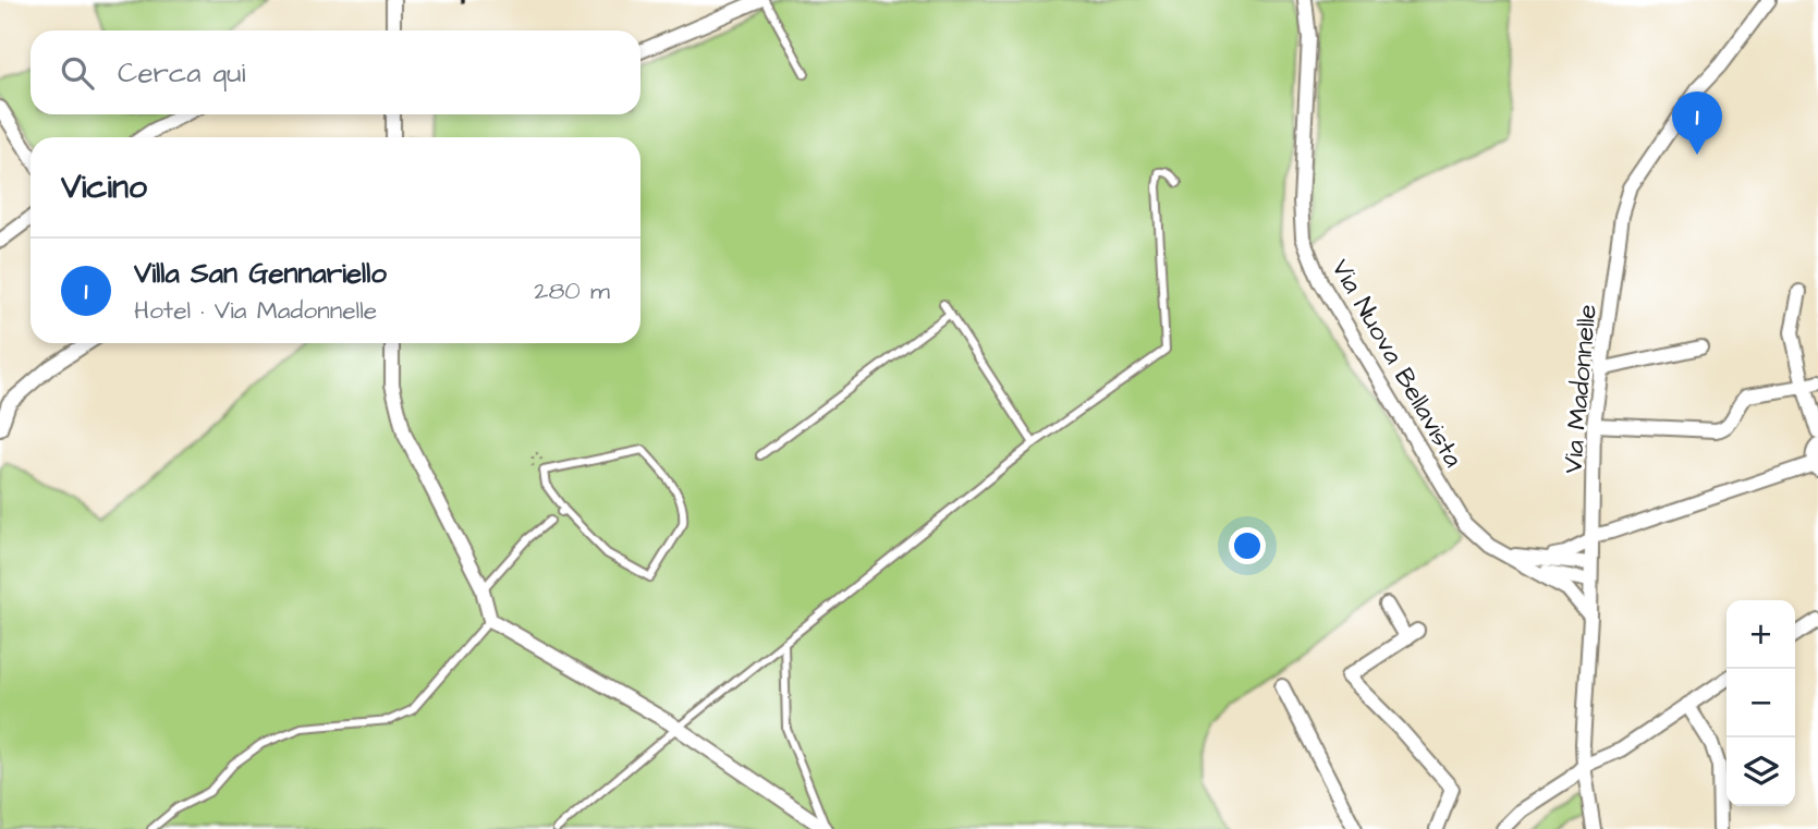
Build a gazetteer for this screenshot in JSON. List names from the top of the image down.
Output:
{
  "streets": {
    "street": ["Via Nuova Bellavista", "Via Madonnelle"]
  },
  "page": {
    "search": "Cerca qui",
    "pins": "1",
    "heading": "Vicino",
    "list": [
      {
        "mark": "1",
        "name": "Villa San Gennariello",
        "note": "Hotel · Via Madonnelle",
        "value": "280 m"
      }
    ],
    "map_buttons": ["+", "−"]
  }
}
